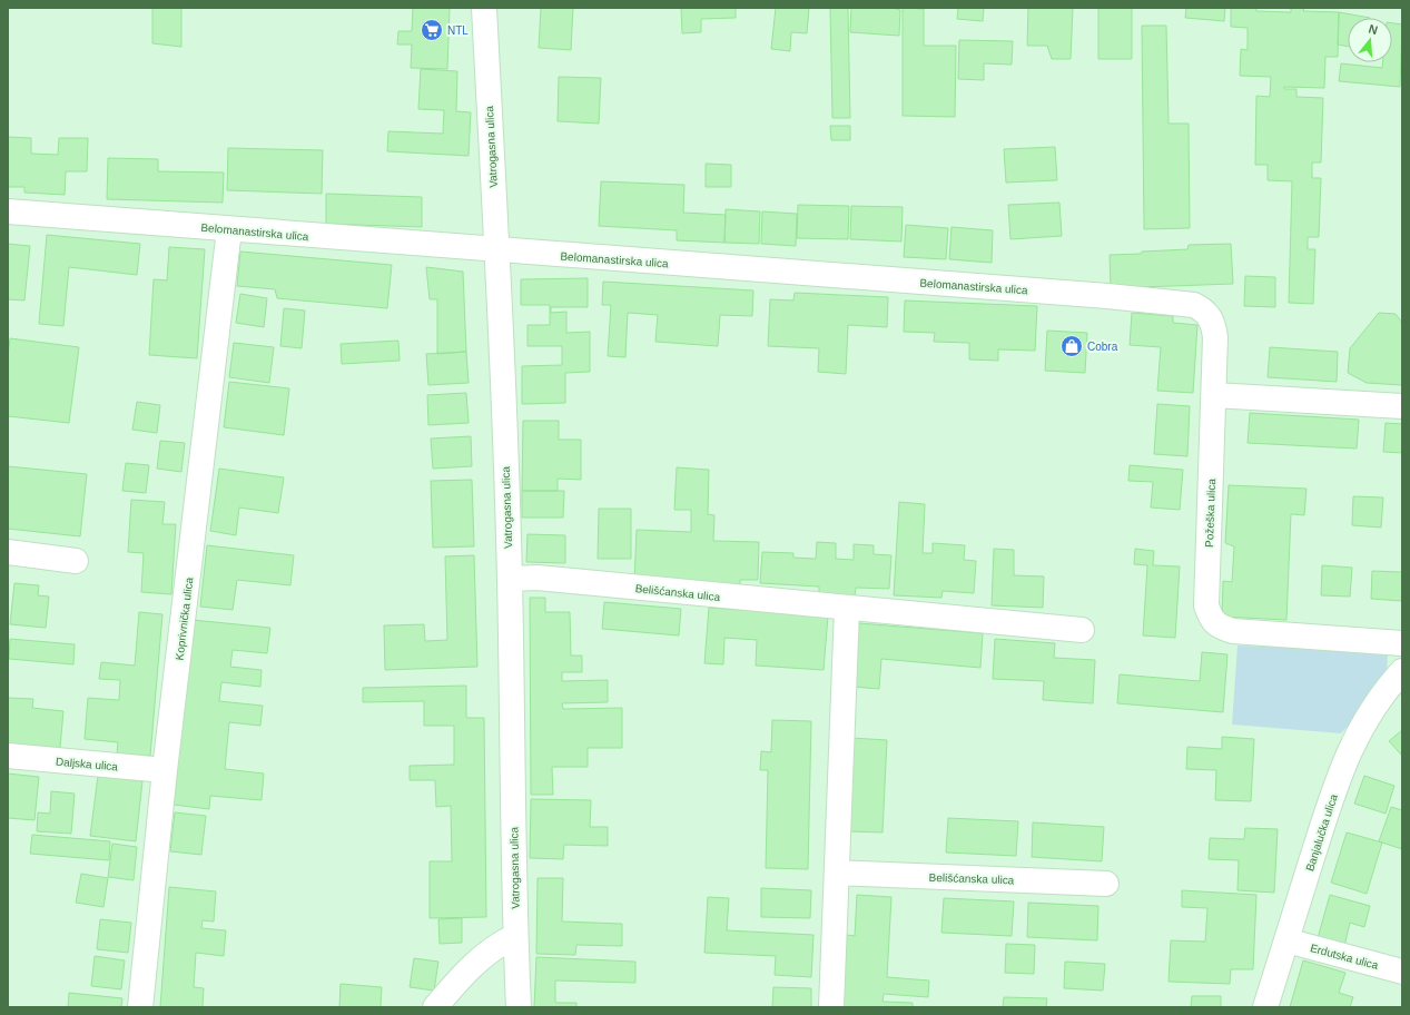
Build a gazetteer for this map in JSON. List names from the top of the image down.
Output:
{
  "streets": {
    "street": [
      "Vatrogasna ulica",
      "Belomanastirska ulica",
      "Požeška ulica",
      "Belišćanska ulica",
      "Koprivnička ulica",
      "Daljska ulica",
      "Banjalučka ulica",
      "Erdutska ulica"
    ]
  },
  "crossings": [
    ["Vatrogasna ulica", "Belomanastirska ulica"],
    ["Vatrogasna ulica", "Belišćanska ulica"],
    ["Belomanastirska ulica", "Požeška ulica"],
    ["Belomanastirska ulica", "Koprivnička ulica"],
    ["Koprivnička ulica", "Daljska ulica"],
    ["Banjalučka ulica", "Erdutska ulica"]
  ],
  "places": {
    "supermarket": ["NTL"],
    "shop": ["Cobra"]
  },
  "north": "top"
}
